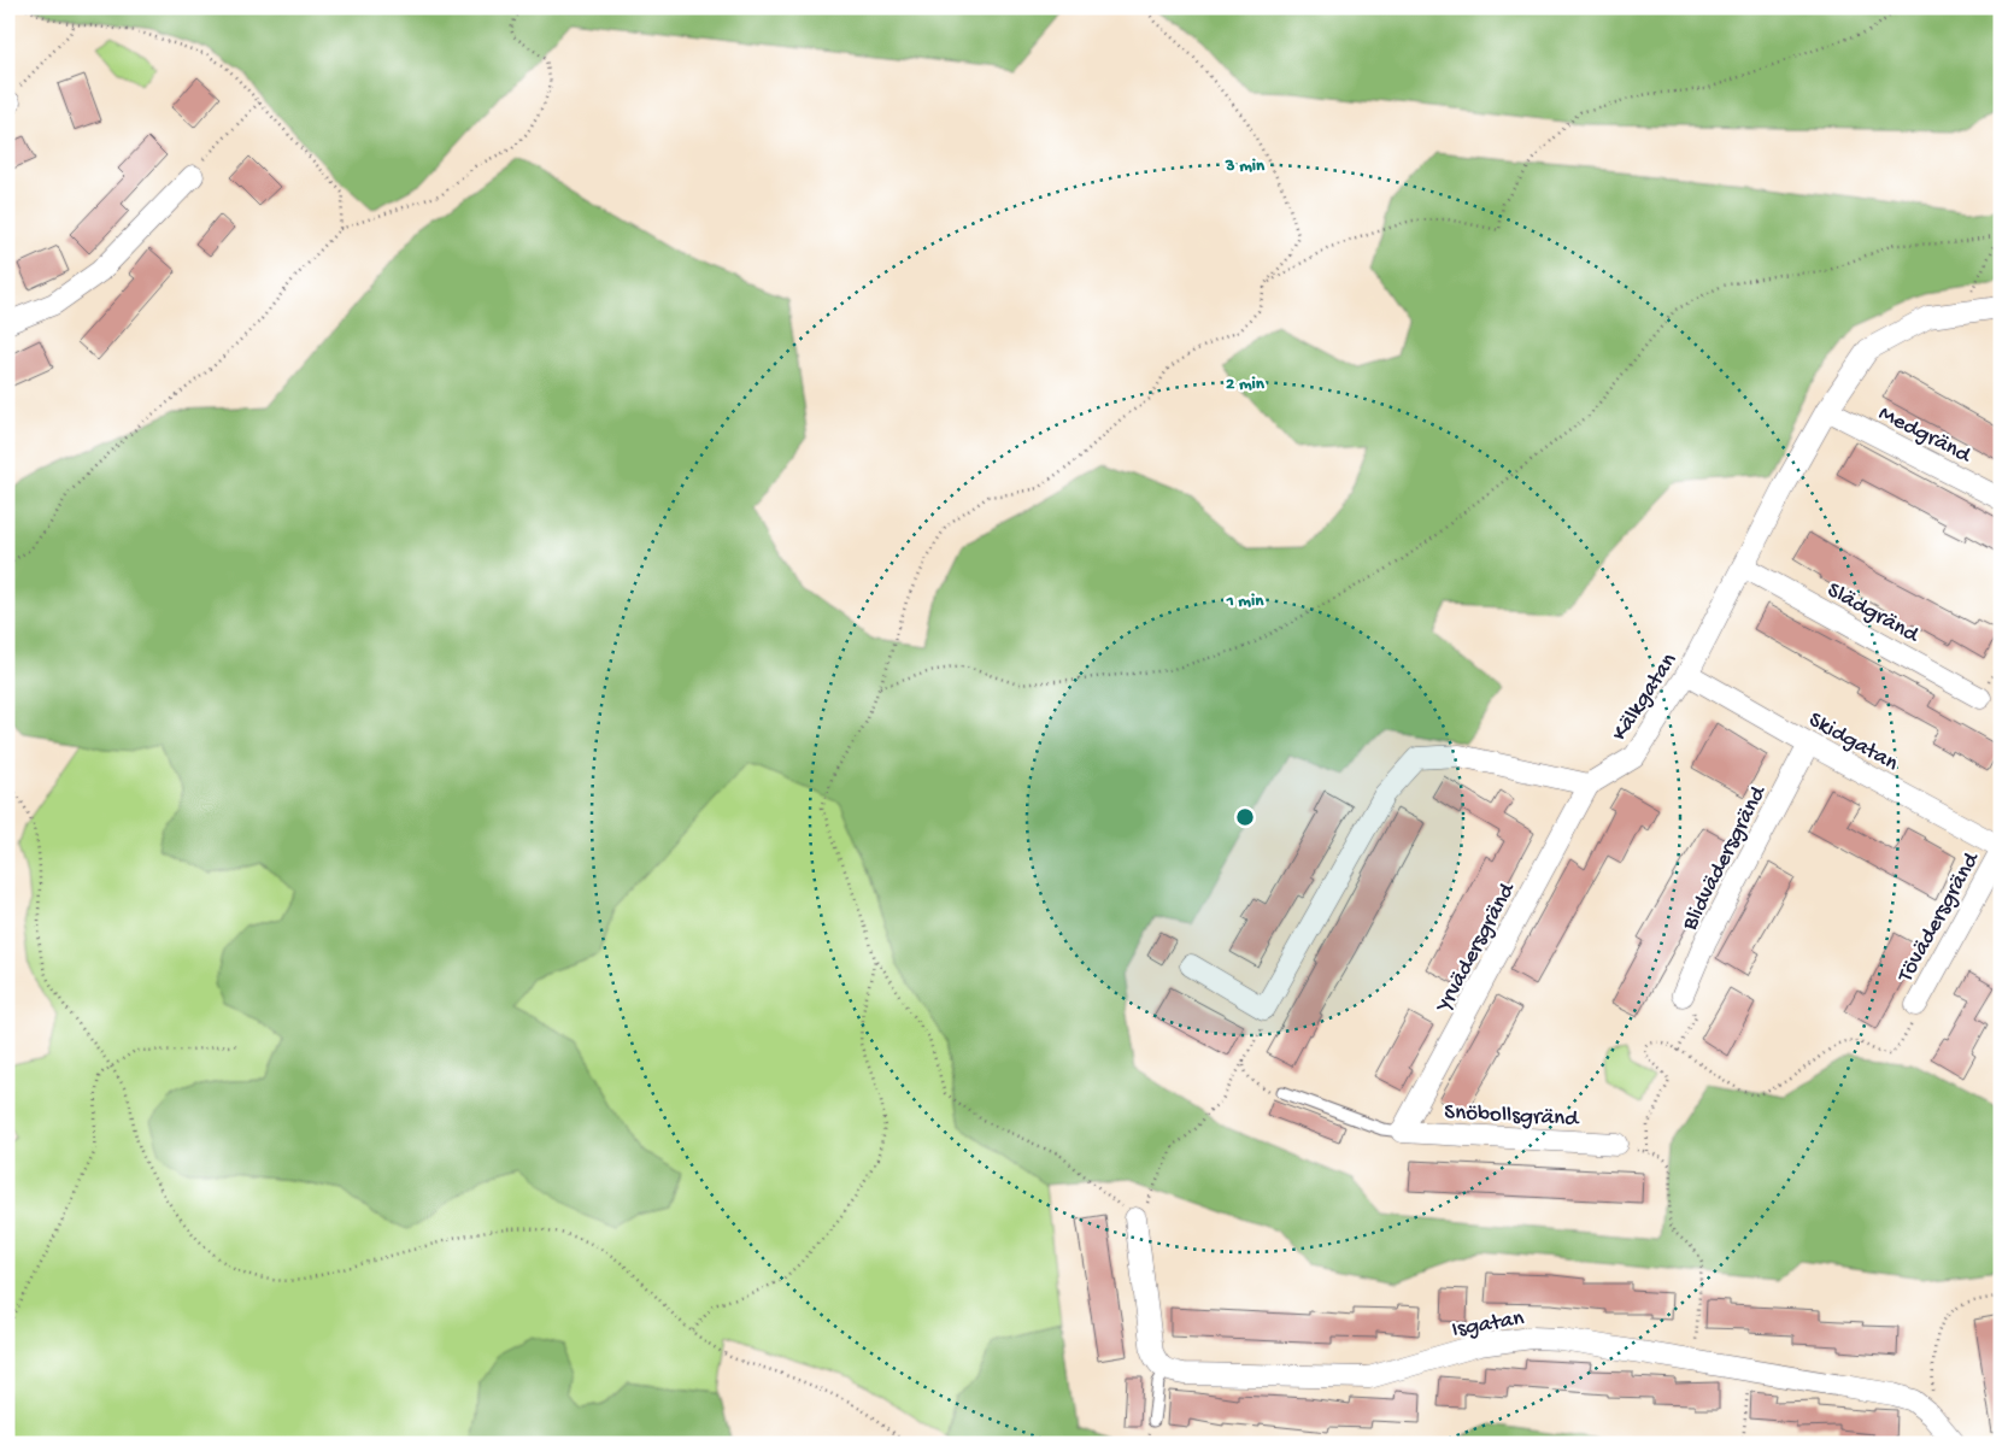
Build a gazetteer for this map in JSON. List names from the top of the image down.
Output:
{
  "streets": {
    "street": [
      "Medgränd",
      "Slädgränd",
      "Kälkgatan",
      "Skidgatan",
      "Blidvädersgränd",
      "Tövädersgränd",
      "Yrvädersgränd",
      "Snöbollsgränd",
      "Isgatan"
    ]
  },
  "crossings": [
    ["Medgränd", "Kälkgatan"],
    ["Slädgränd", "Kälkgatan"],
    ["Kälkgatan", "Skidgatan"],
    ["Kälkgatan", "Yrvädersgränd"],
    ["Skidgatan", "Blidvädersgränd"],
    ["Skidgatan", "Tövädersgränd"],
    ["Yrvädersgränd", "Snöbollsgränd"]
  ],
  "rings": ["3 min", "2 min", "1 min"]
}
